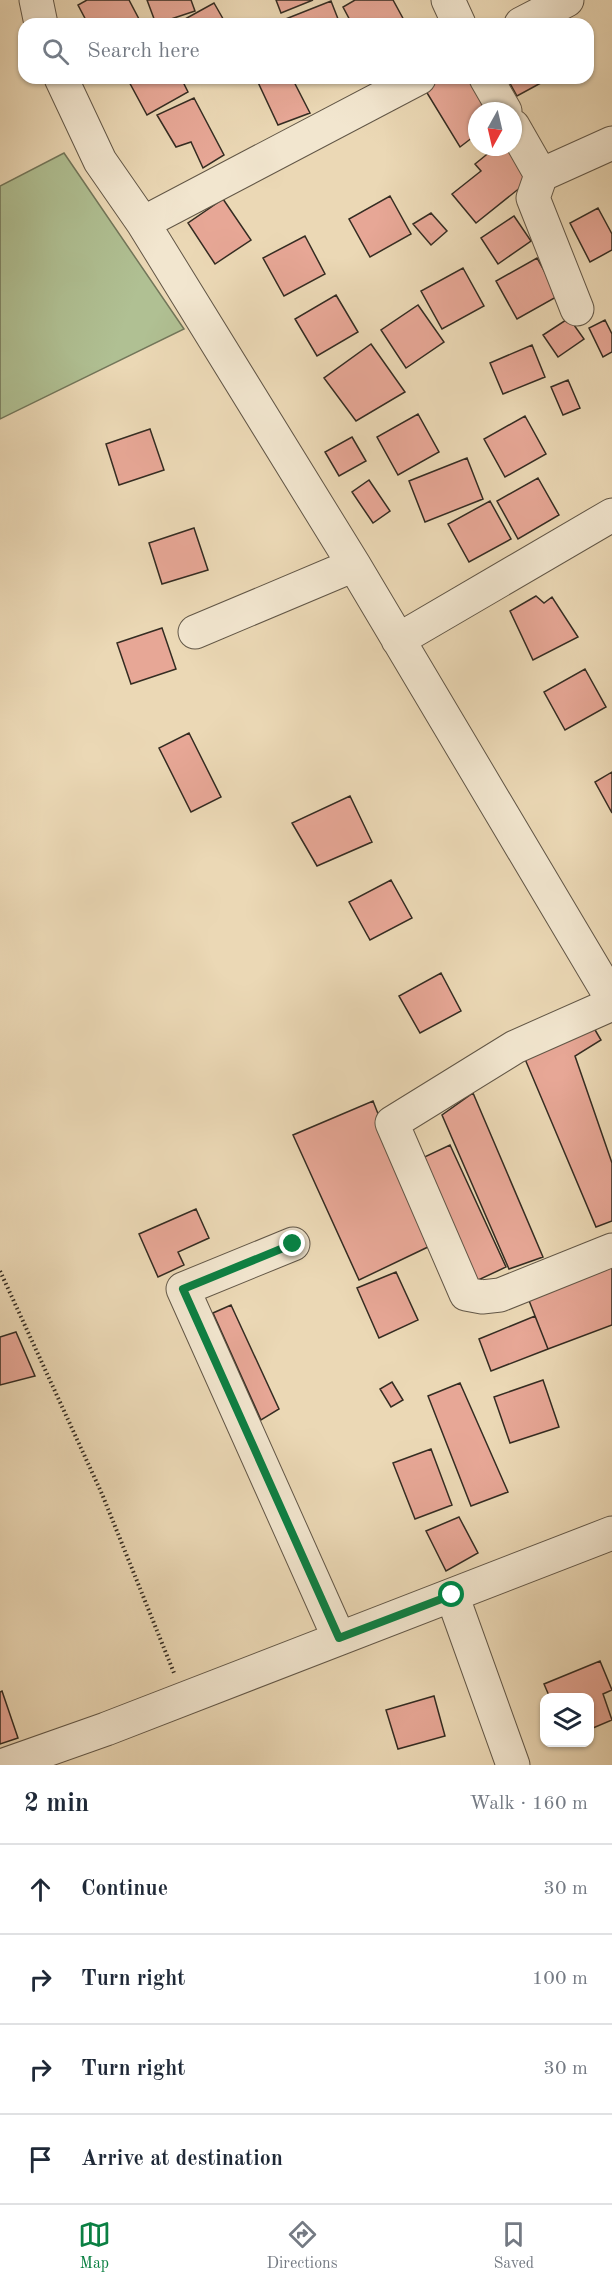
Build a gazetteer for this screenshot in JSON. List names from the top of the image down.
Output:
{
  "north": "bottom",
  "page": {
    "search": "Search here",
    "heading": ["2 min", "Walk · 160 m"],
    "list": [
      ["Continue", "30 m"],
      ["Turn right", "100 m"],
      ["Turn right", "30 m"],
      "Arrive at destination"
    ],
    "nav": ["Map", "Directions", "Saved"]
  }
}
